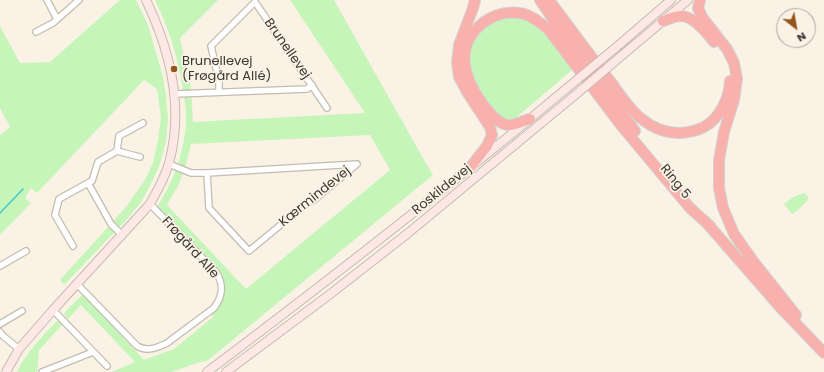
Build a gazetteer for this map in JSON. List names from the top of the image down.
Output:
{
  "streets": {
    "highway": ["Ring 5"],
    "main road": ["Roskildevej"],
    "street": ["Brunellevej", "Kærmindevej", "Frøgård Alle"]
  },
  "places": ["Brunellevej (Frøgård Allé)"],
  "north": "bottom right"
}
